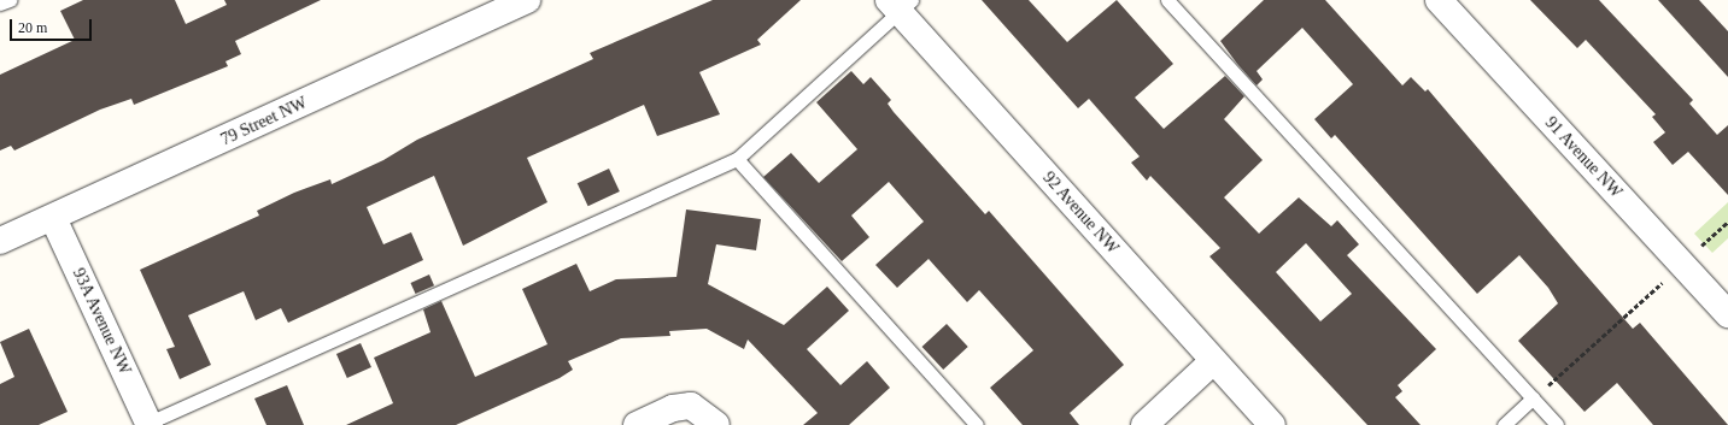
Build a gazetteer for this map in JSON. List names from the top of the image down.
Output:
{
  "streets": {
    "street": [
      "79 Street NW",
      "91 Avenue NW",
      "92 Avenue NW",
      "93A Avenue NW"
    ]
  },
  "crossings": [
    ["79 Street NW", "93A Avenue NW"]
  ],
  "scale_bar": "20 m"
}
